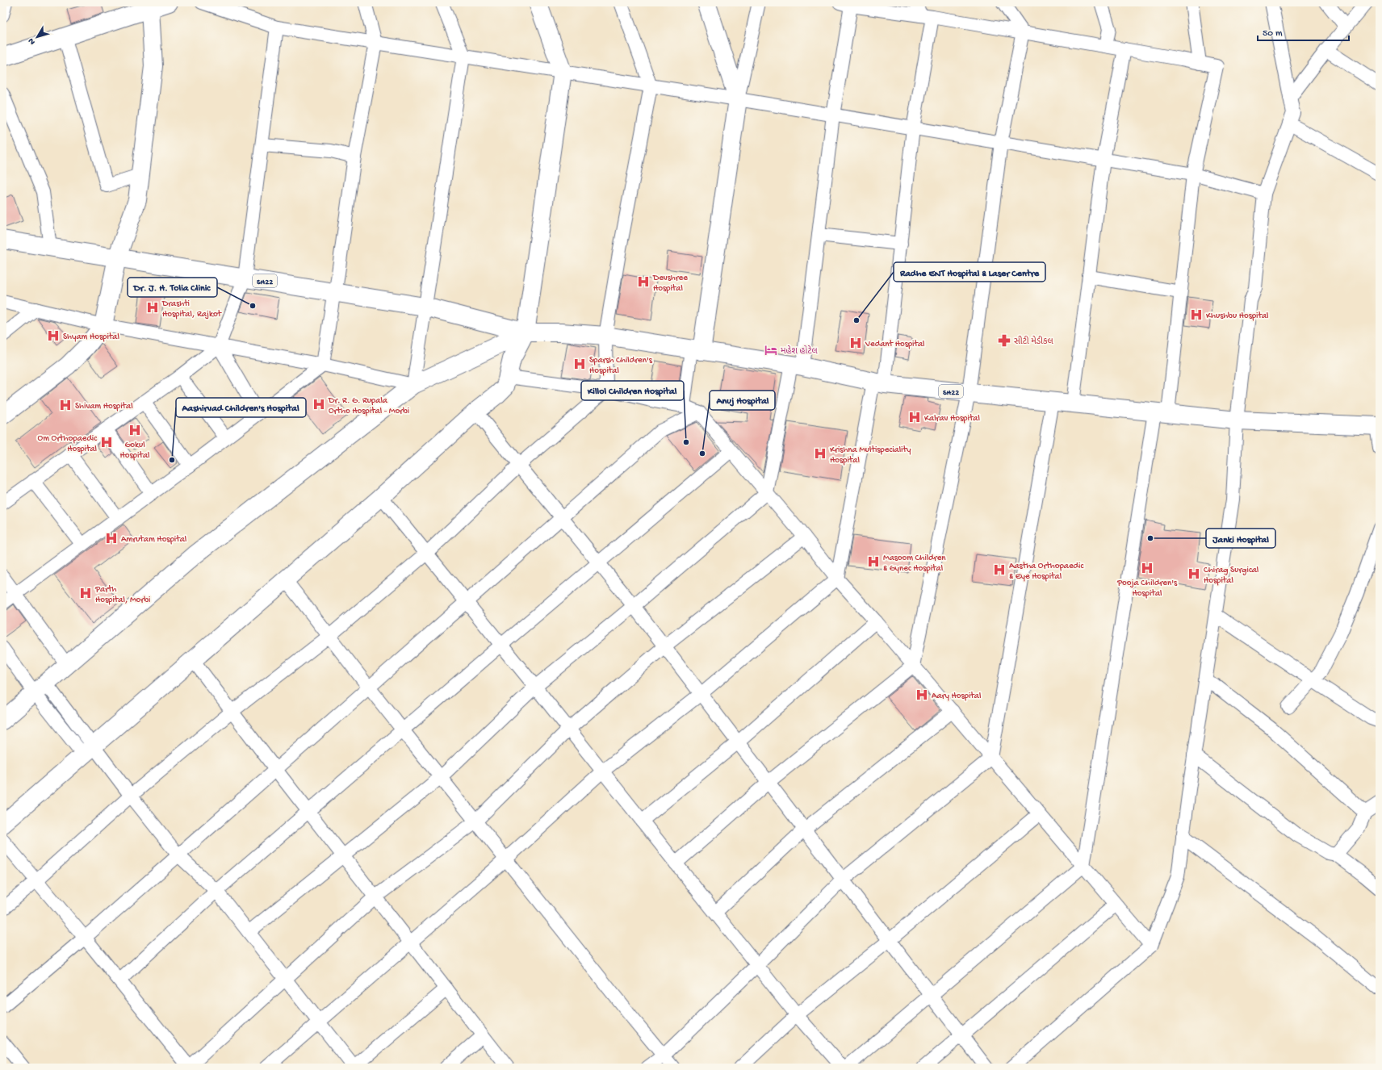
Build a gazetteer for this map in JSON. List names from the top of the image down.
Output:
{
  "streets": {
    "main road": ["SH22"]
  },
  "places": {
    "hospital": [
      "Devshree Hospital",
      "Drashti Hospital, Rajkot",
      "Khushbu Hospital",
      "Shyam Hospital",
      "Vedant Hospital",
      "Sparsh Children's Hospital",
      "Dr. R. G. Rupala Ortho Hospital - Morbi",
      "Shivam Hospital",
      "Kalrav Hospital",
      "Gokul Hospital",
      "Om Orthopaedic Hospital",
      "Krishna Multispeciality Hospital",
      "Amrutam Hospital",
      "Masoom Children & Gynec Hospital",
      "Pooja Children's Hospital",
      "Aastha Orthopaedic & Eye Hospital",
      "Chirag Surgical Hospital",
      "Parth Hospital, Morbi",
      "Aary Hospital"
    ],
    "other": [
      "Dr. J. H. Tolia Clinic",
      "Radhe ENT Hospital & Laser Centre",
      "Killol Children Hospital",
      "Anuj Hospital",
      "Aashirvad Children's Hospital",
      "Janki Hospital"
    ],
    "pharmacy": ["સીટી મેડીકલ"],
    "hotel": ["મહેશ હોટેલ"]
  },
  "scale_bar": "50 m",
  "north": "bottom left"
}
